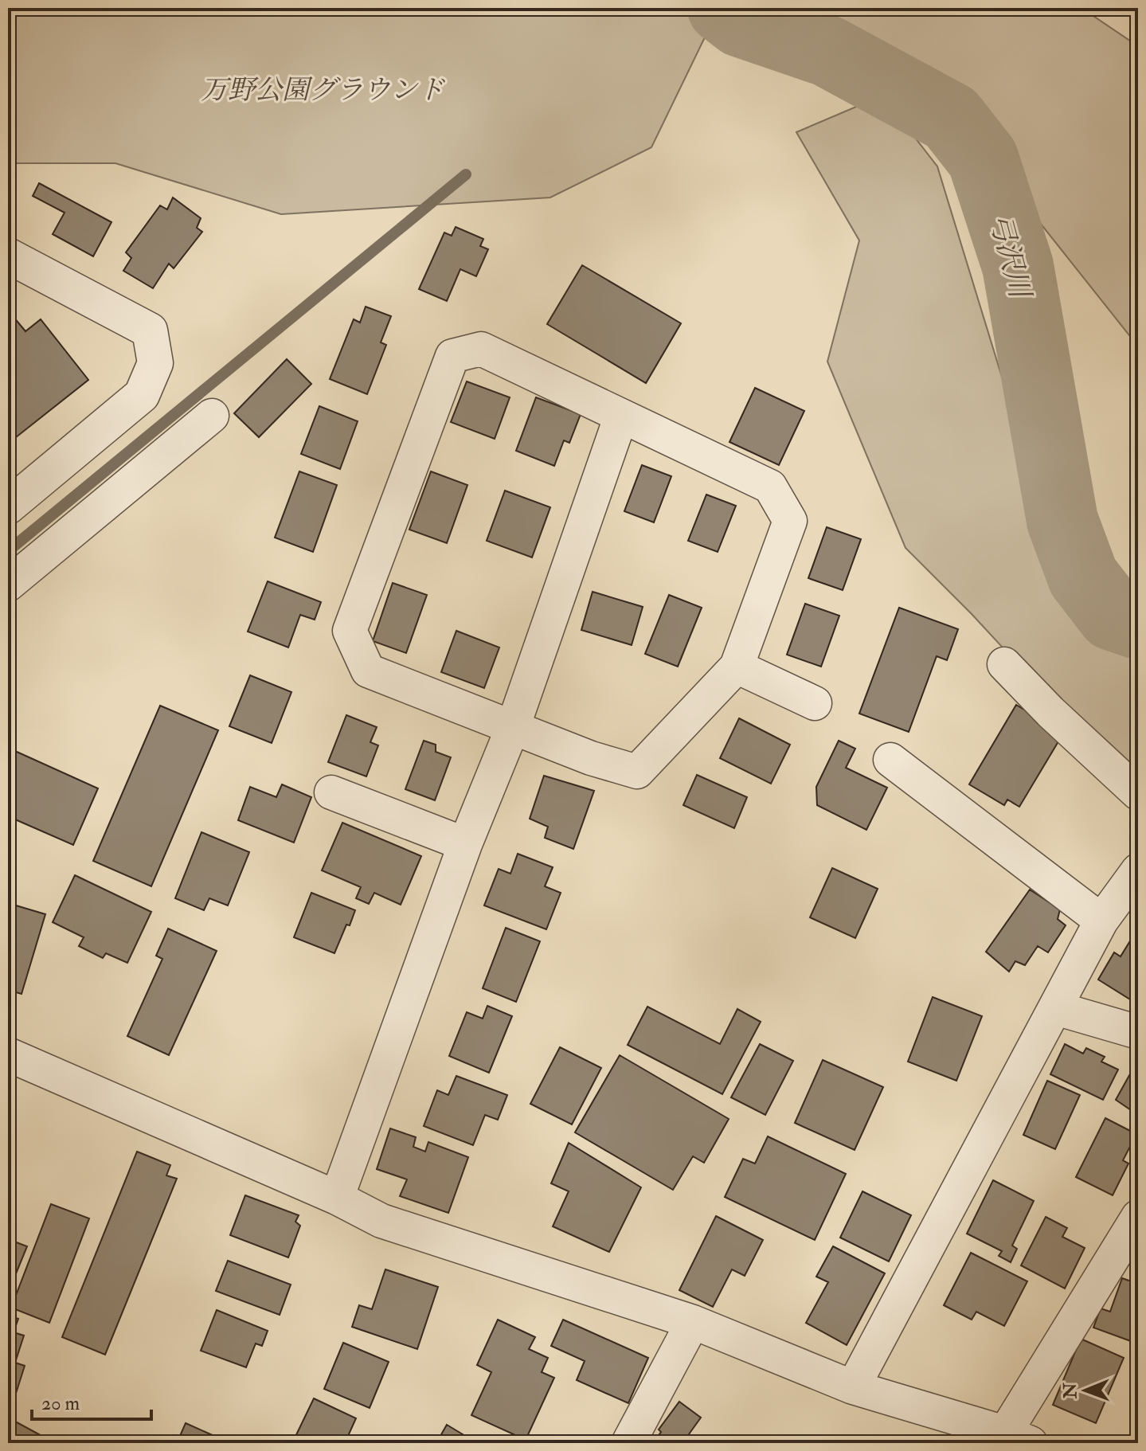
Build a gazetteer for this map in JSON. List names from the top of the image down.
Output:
{
  "water": ["弓沢川"],
  "parks": ["万野公園グラウンド"],
  "scale_bar": "20 m",
  "north": "left"
}
